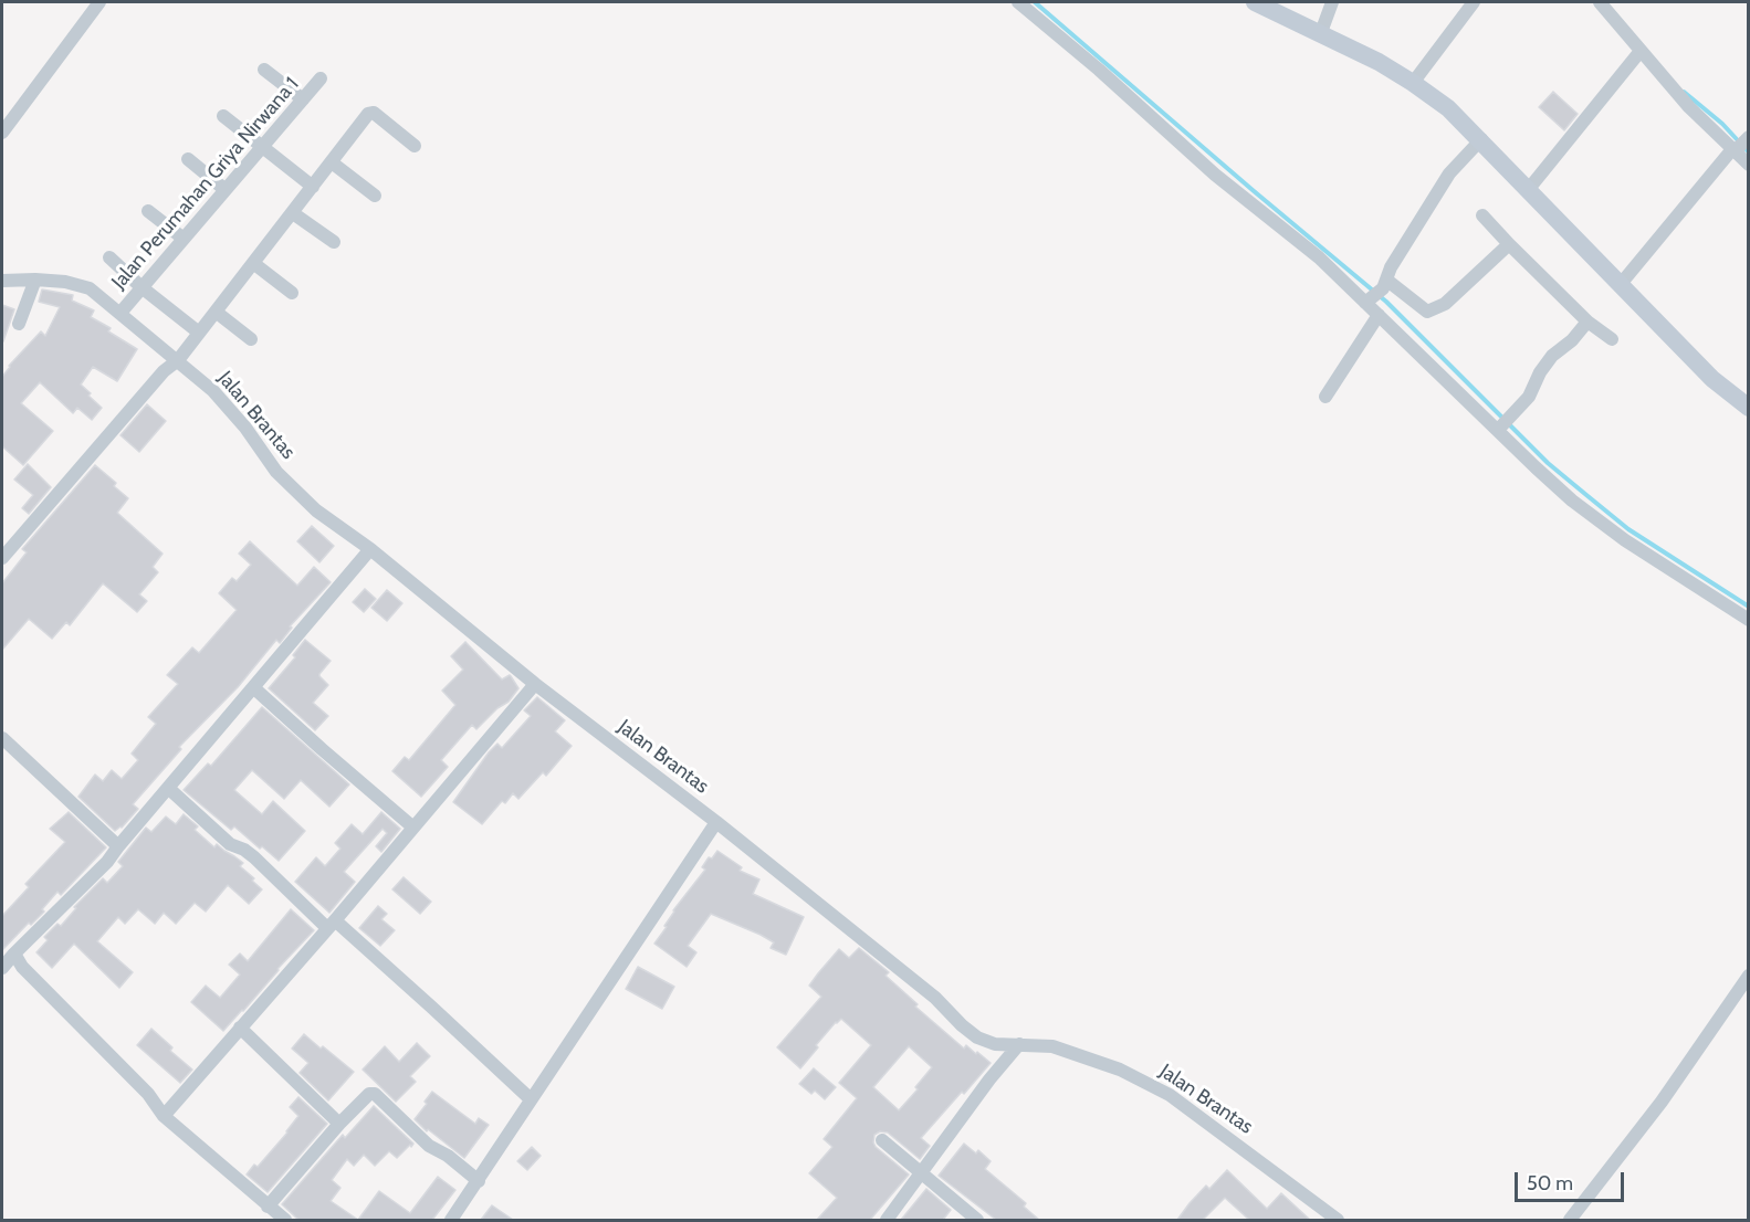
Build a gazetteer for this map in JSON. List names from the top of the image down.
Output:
{
  "streets": {
    "street": ["Jalan Perumahan Griya Nirwana 1", "Jalan Brantas"]
  },
  "crossings": [
    ["Jalan Perumahan Griya Nirwana 1", "Jalan Brantas"]
  ],
  "scale_bar": "50 m"
}
